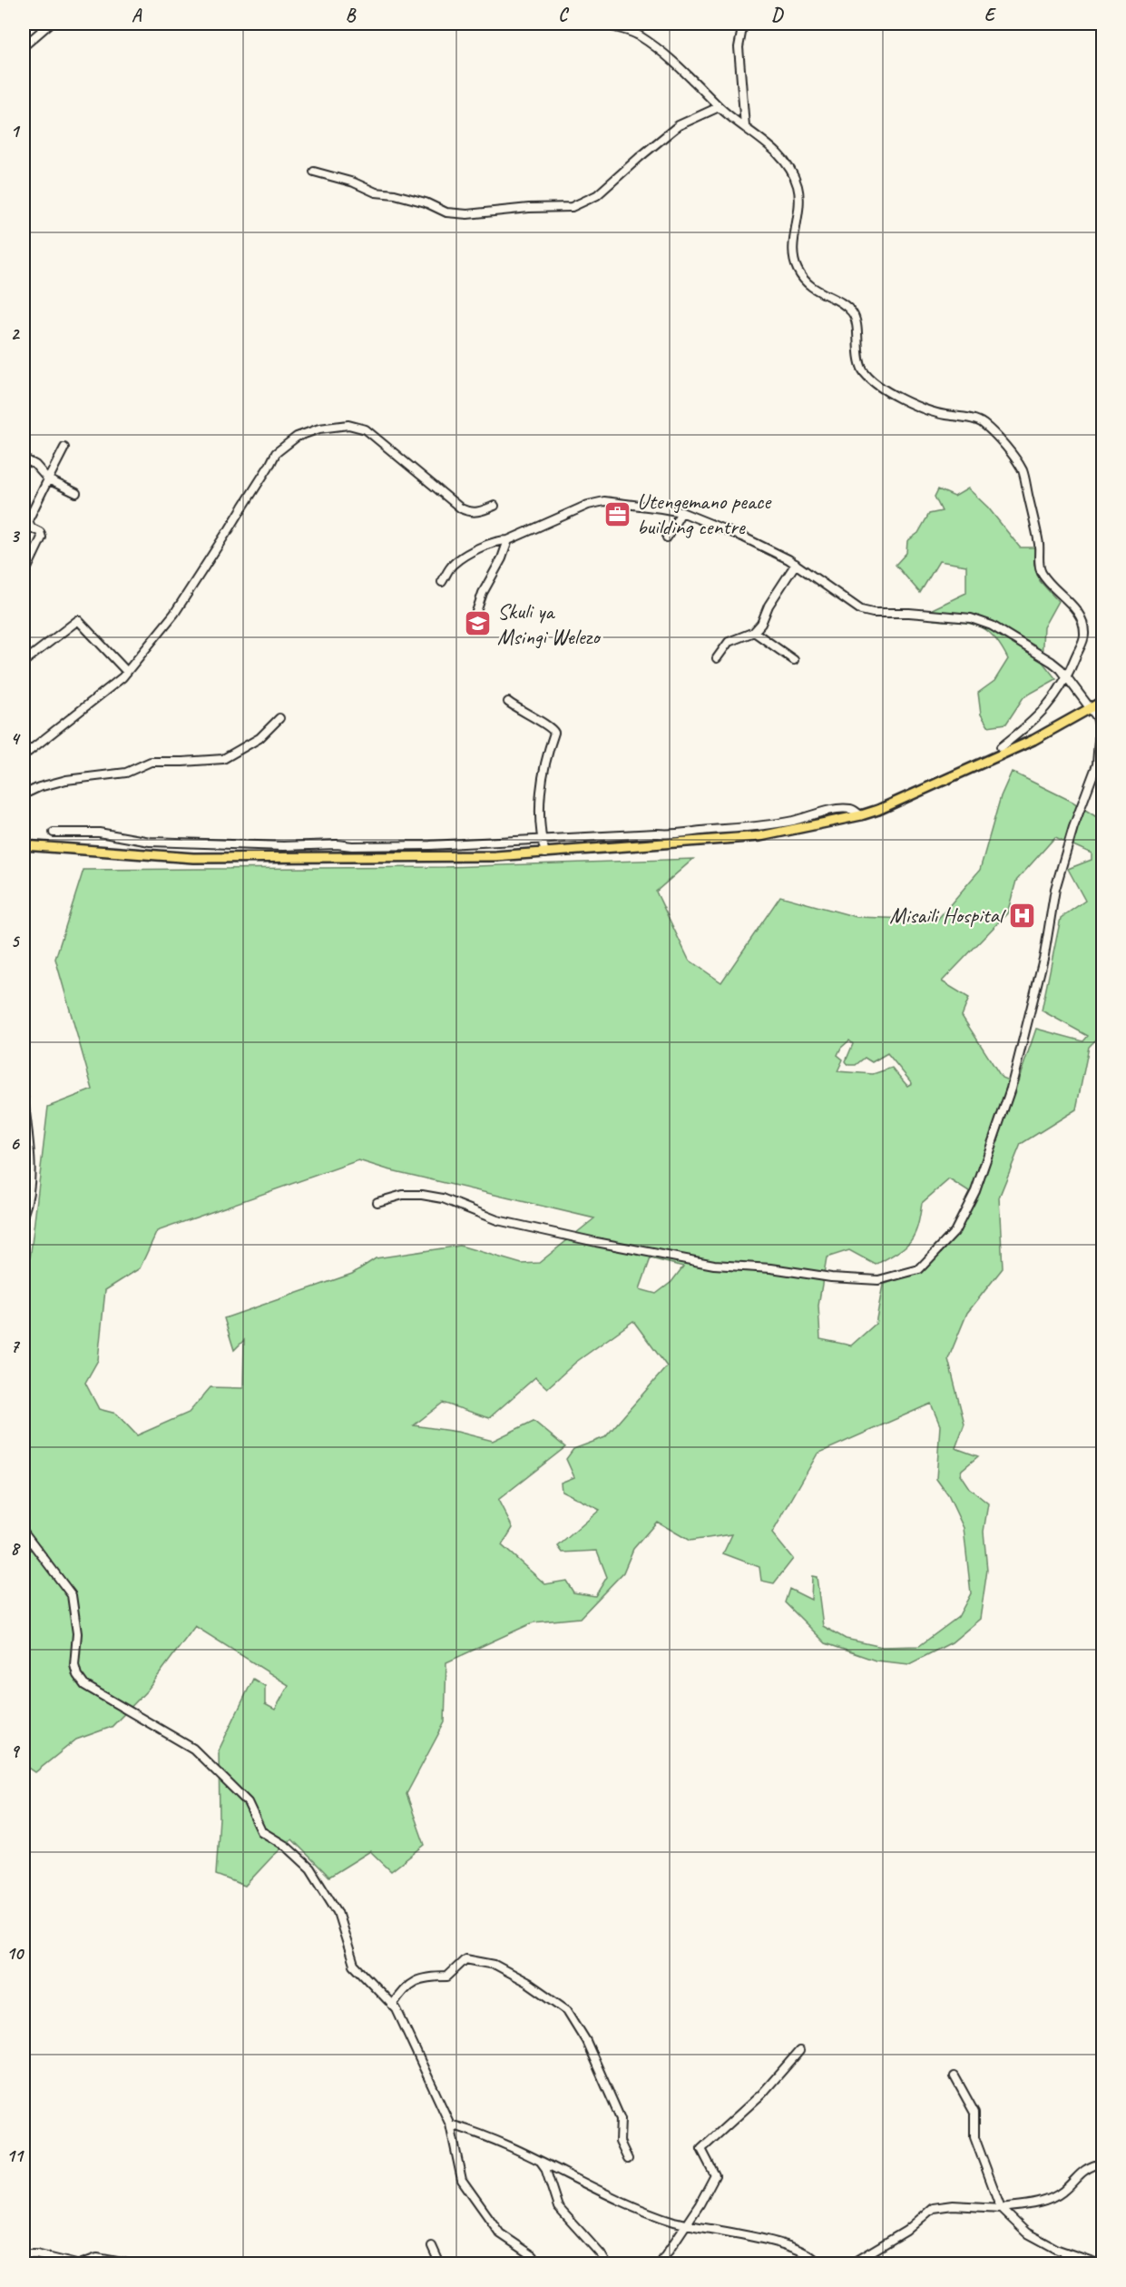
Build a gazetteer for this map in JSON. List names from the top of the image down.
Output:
{
  "places": {
    "office": ["Utengemano peace building centre"],
    "school or university": ["Skuli ya Msingi Welezo"],
    "hospital": ["Misaili Hospital"]
  },
  "grid": {
    "columns": [
      "A",
      "B",
      "C",
      "D",
      "E"
    ],
    "rows": [
      "1",
      "2",
      "3",
      "4",
      "5",
      "6",
      "7",
      "8",
      "9",
      "10",
      "11"
    ]
  }
}
